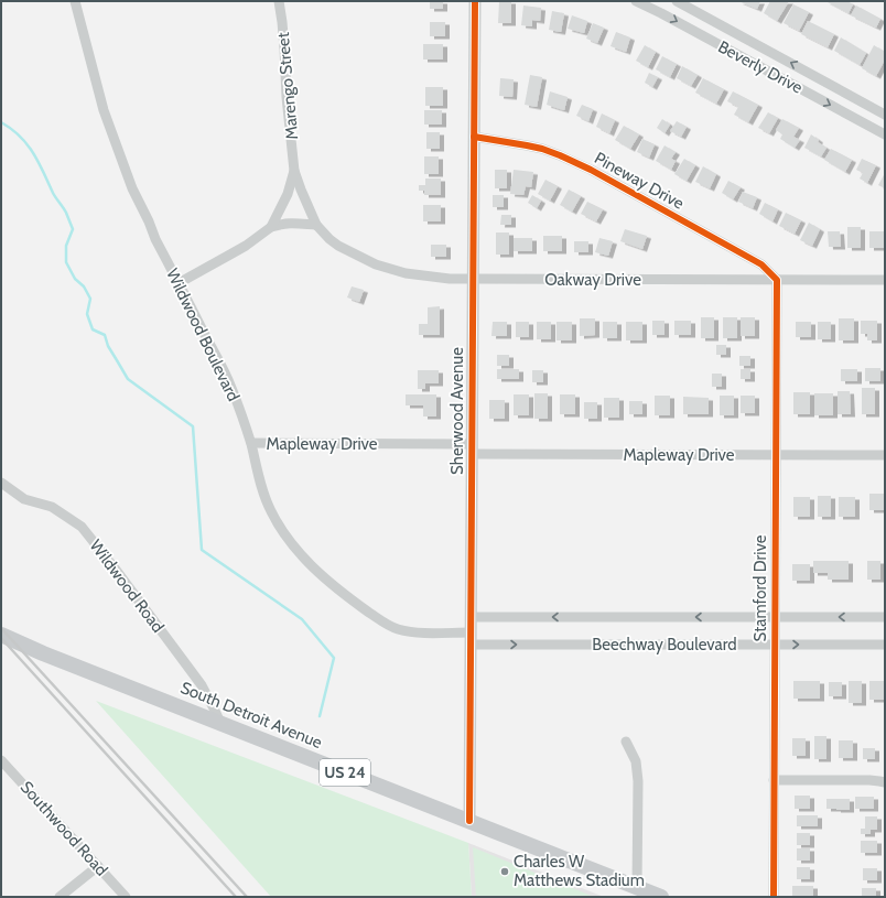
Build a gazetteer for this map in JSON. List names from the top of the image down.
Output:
{
  "streets": {
    "main road": ["South Detroit Avenue", "US 24"],
    "street": [
      "Beverly Drive",
      "Marengo Street",
      "Pineway Drive",
      "Oakway Drive",
      "Wildwood Boulevard",
      "Sherwood Avenue",
      "Mapleway Drive",
      "Wildwood Road",
      "Stamford Drive",
      "Beechway Boulevard",
      "Southwood Road"
    ]
  },
  "crossings": [
    ["Marengo Street", "Oakway Drive"],
    ["Marengo Street", "Wildwood Boulevard"],
    ["Pineway Drive", "Oakway Drive"],
    ["Pineway Drive", "Sherwood Avenue"],
    ["Pineway Drive", "Stamford Drive"],
    ["Oakway Drive", "Sherwood Avenue"],
    ["Oakway Drive", "Stamford Drive"],
    ["Wildwood Boulevard", "Sherwood Avenue"],
    ["Wildwood Boulevard", "Mapleway Drive"],
    ["Sherwood Avenue", "Mapleway Drive"],
    ["Sherwood Avenue", "Beechway Boulevard"],
    ["Sherwood Avenue", "South Detroit Avenue"],
    ["Mapleway Drive", "Stamford Drive"],
    ["Wildwood Road", "South Detroit Avenue"],
    ["Stamford Drive", "Beechway Boulevard"]
  ],
  "places": ["Charles W Matthews Stadium"]
}
